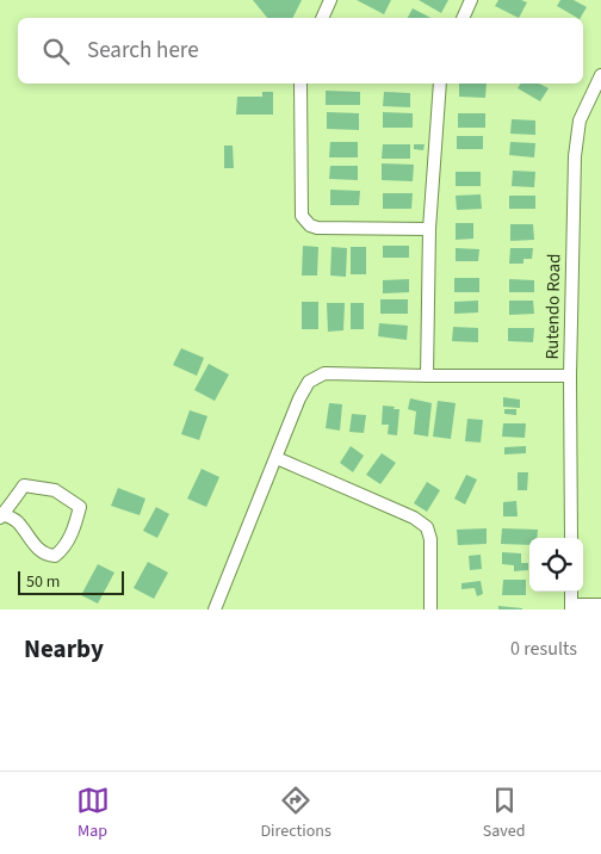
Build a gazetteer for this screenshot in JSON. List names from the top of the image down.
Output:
{
  "streets": {
    "street": ["Rutendo Road"]
  },
  "scale_bar": "50 m",
  "page": {
    "search": "Search here",
    "scale": "50 m",
    "heading": ["Nearby", "0 results"],
    "nav": ["Map", "Directions", "Saved"]
  }
}
